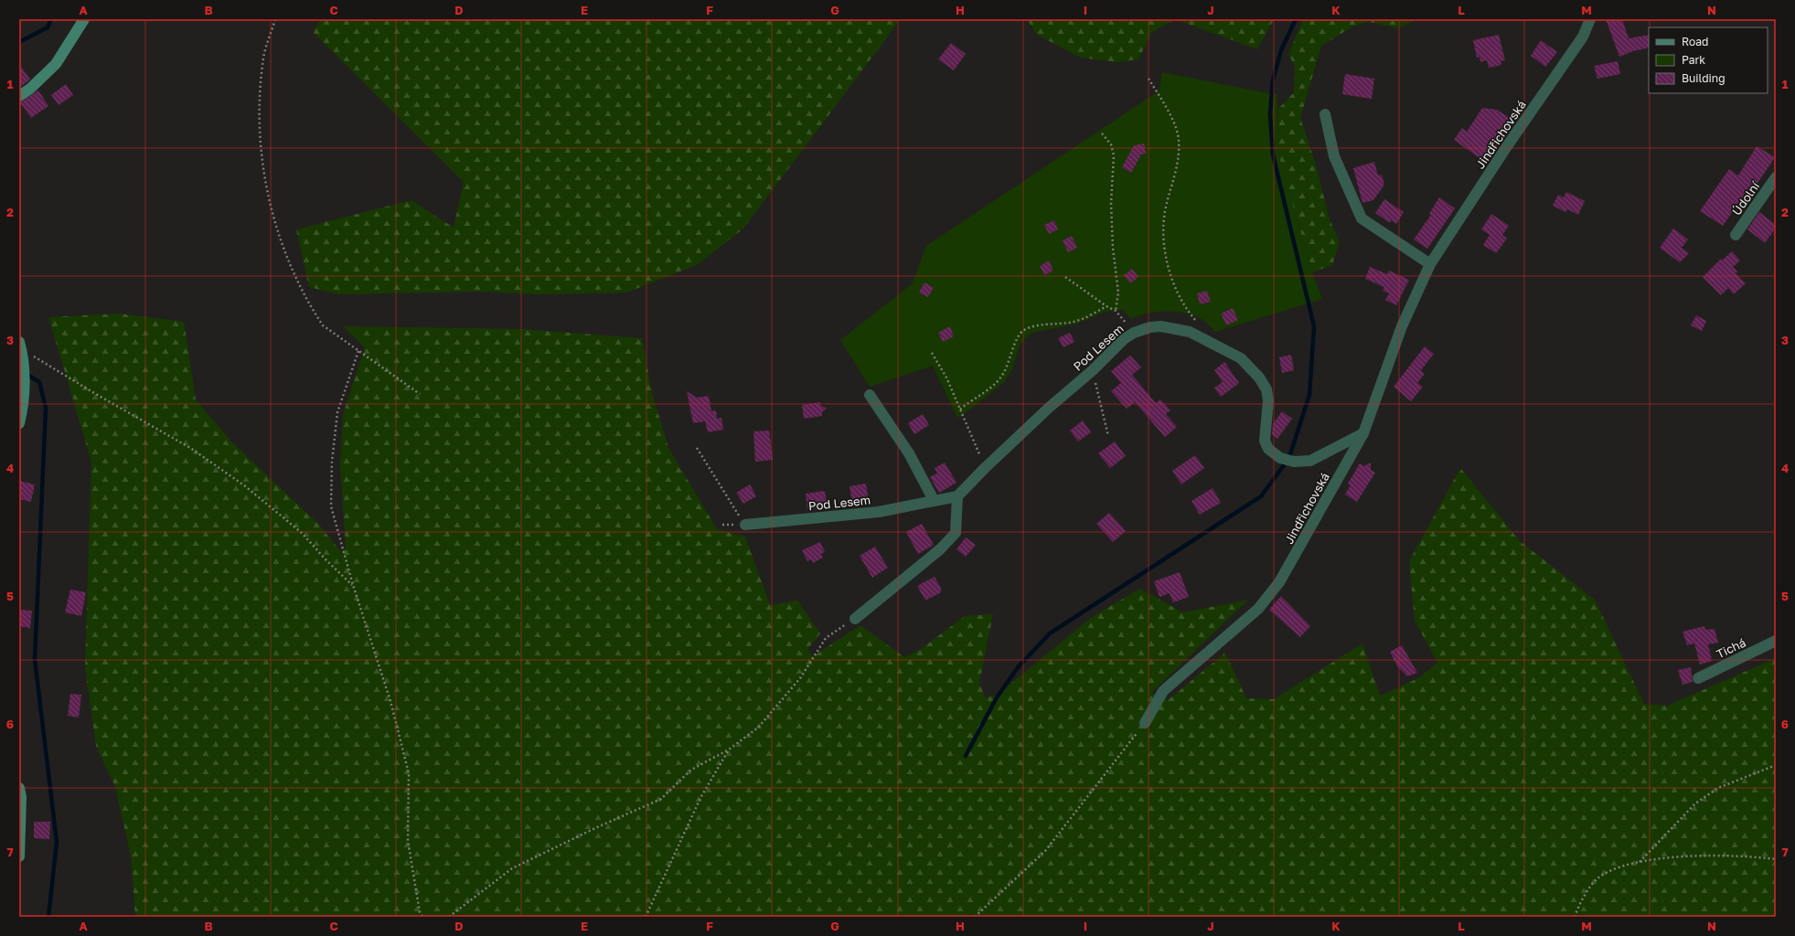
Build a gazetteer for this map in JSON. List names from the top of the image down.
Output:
{
  "streets": {
    "street": [
      "Jindřichovská",
      "Údolní",
      "Pod Lesem",
      "Tichá"
    ]
  },
  "crossings": [
    ["Jindřichovská", "Pod Lesem"]
  ],
  "legend": ["Road", "Park", "Building"],
  "grid": {
    "columns": [
      "A",
      "B",
      "C",
      "D",
      "E",
      "F",
      "G",
      "H",
      "I",
      "J",
      "K",
      "L",
      "M",
      "N"
    ],
    "rows": [
      "1",
      "2",
      "3",
      "4",
      "5",
      "6",
      "7"
    ]
  }
}
